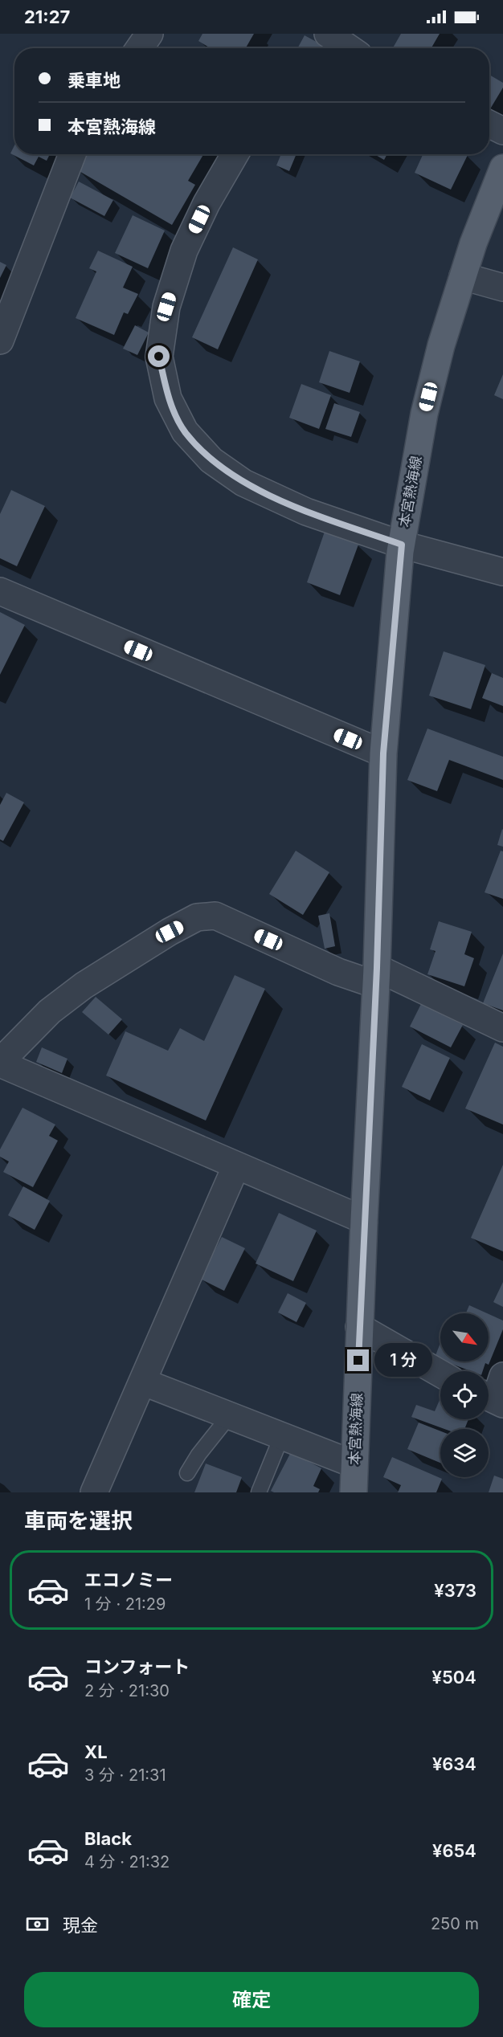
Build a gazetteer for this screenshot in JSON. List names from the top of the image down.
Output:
{
  "streets": {
    "main road": ["本宮熱海線"]
  },
  "north": "bottom right",
  "page": {
    "status": "21:27",
    "banner": ["乗車地", "本宮熱海線"],
    "bubble": "1 分",
    "heading": "車両を選択",
    "list": [
      {
        "name": "エコノミー",
        "note": "1 分 · 21:29",
        "value": "¥373"
      },
      {
        "name": "コンフォート",
        "note": "2 分 · 21:30",
        "value": "¥504"
      },
      {
        "name": "XL",
        "note": "3 分 · 21:31",
        "value": "¥634"
      },
      {
        "name": "Black",
        "note": "4 分 · 21:32",
        "value": "¥654"
      }
    ],
    "pay": ["現金", "250 m"],
    "buttons": "確定"
  }
}
